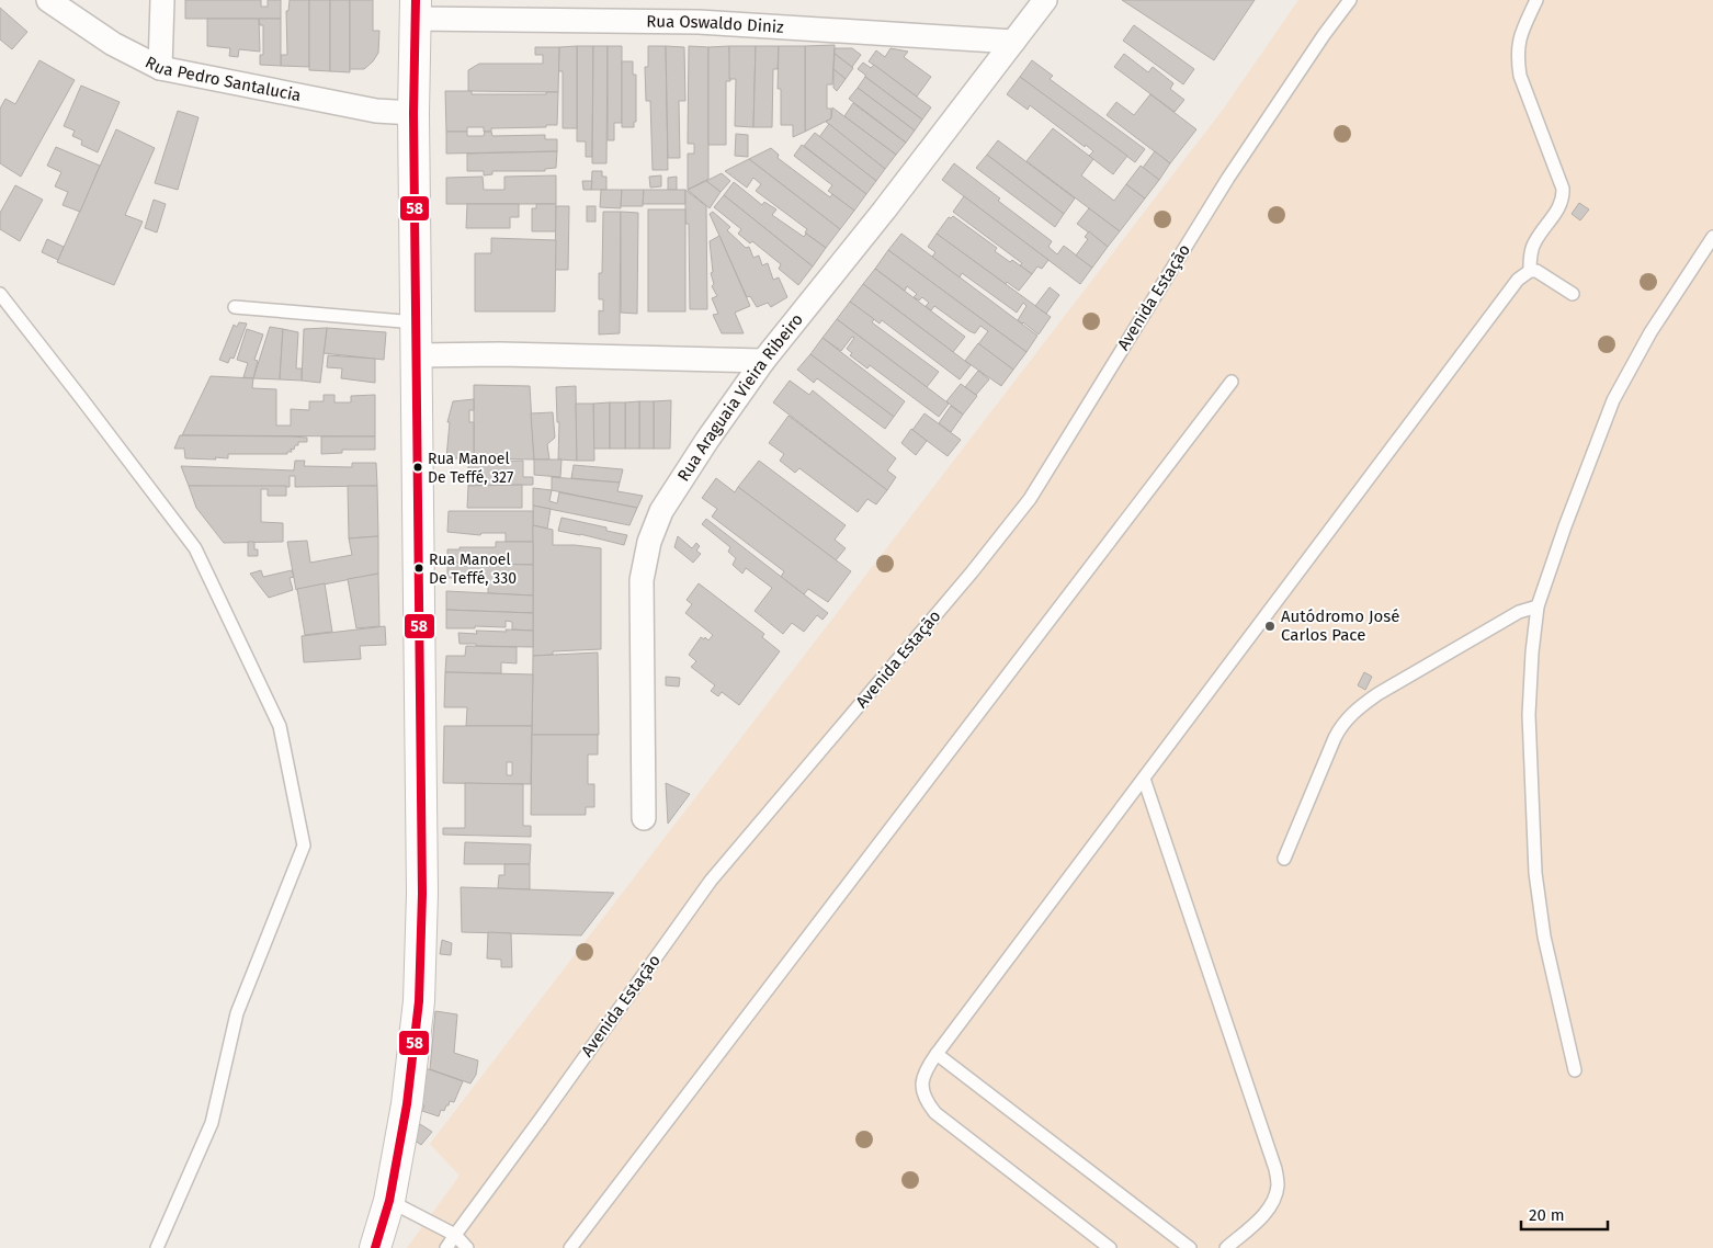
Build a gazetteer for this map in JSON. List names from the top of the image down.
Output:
{
  "streets": {
    "street": ["Rua Oswaldo Diniz", "Rua Pedro Santalucia", "Rua Araguaia Vieira Ribeiro"],
    "lane": ["Avenida Estação"]
  },
  "crossings": [
    ["Rua Oswaldo Diniz", "Rua Araguaia Vieira Ribeiro"]
  ],
  "places": ["Rua Manoel De Teffé, 327", "Rua Manoel De Teffé, 330", "Autódromo José Carlos Pace"],
  "lines": ["transit line 58"],
  "scale_bar": "20 m"
}
